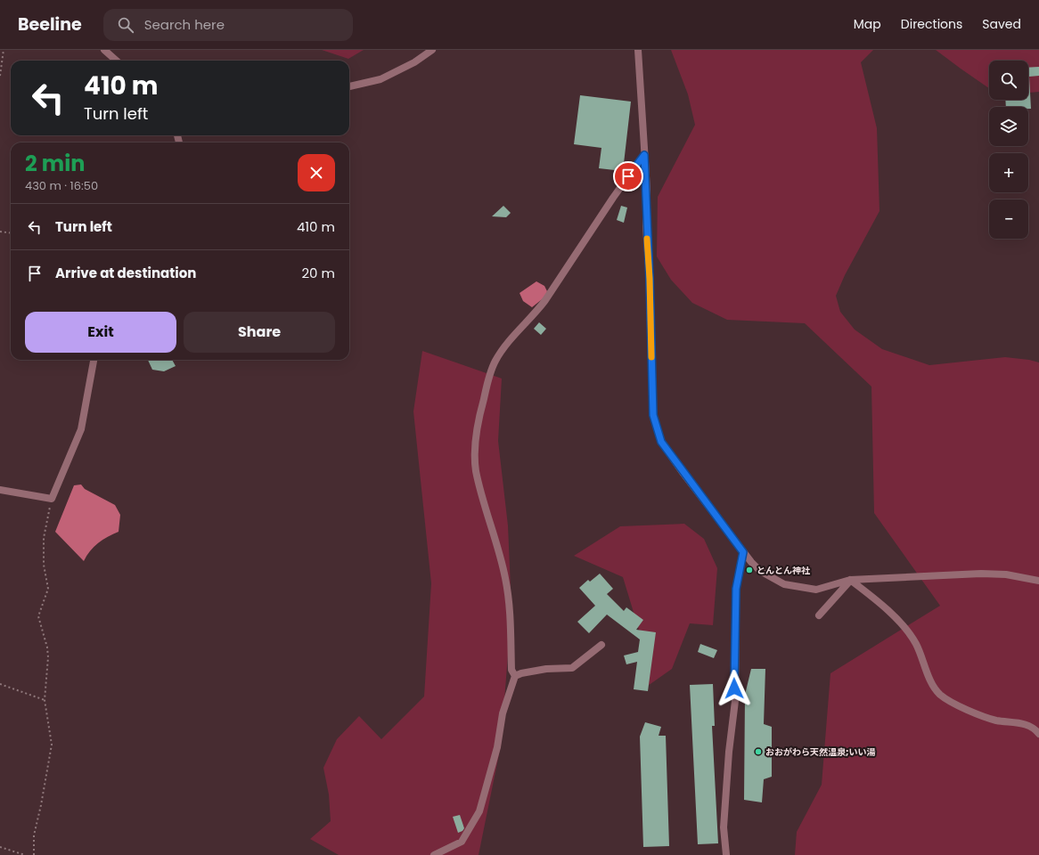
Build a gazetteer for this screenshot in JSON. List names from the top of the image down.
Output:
{
  "places": ["とんとん神社", "おおがわら天然温泉;いい湯"],
  "page": {
    "header": "Beeline",
    "search": "Search here",
    "nav": ["Map", "Directions", "Saved"],
    "map_buttons": ["+", "−"],
    "turn": ["410 m", "Turn left"],
    "heading": ["2 min", "430 m · 16:50"],
    "list": [
      {
        "name": "Turn left",
        "value": "410 m"
      },
      {
        "name": "Arrive at destination",
        "value": "20 m"
      }
    ],
    "buttons": ["Exit", "Share"]
  }
}
